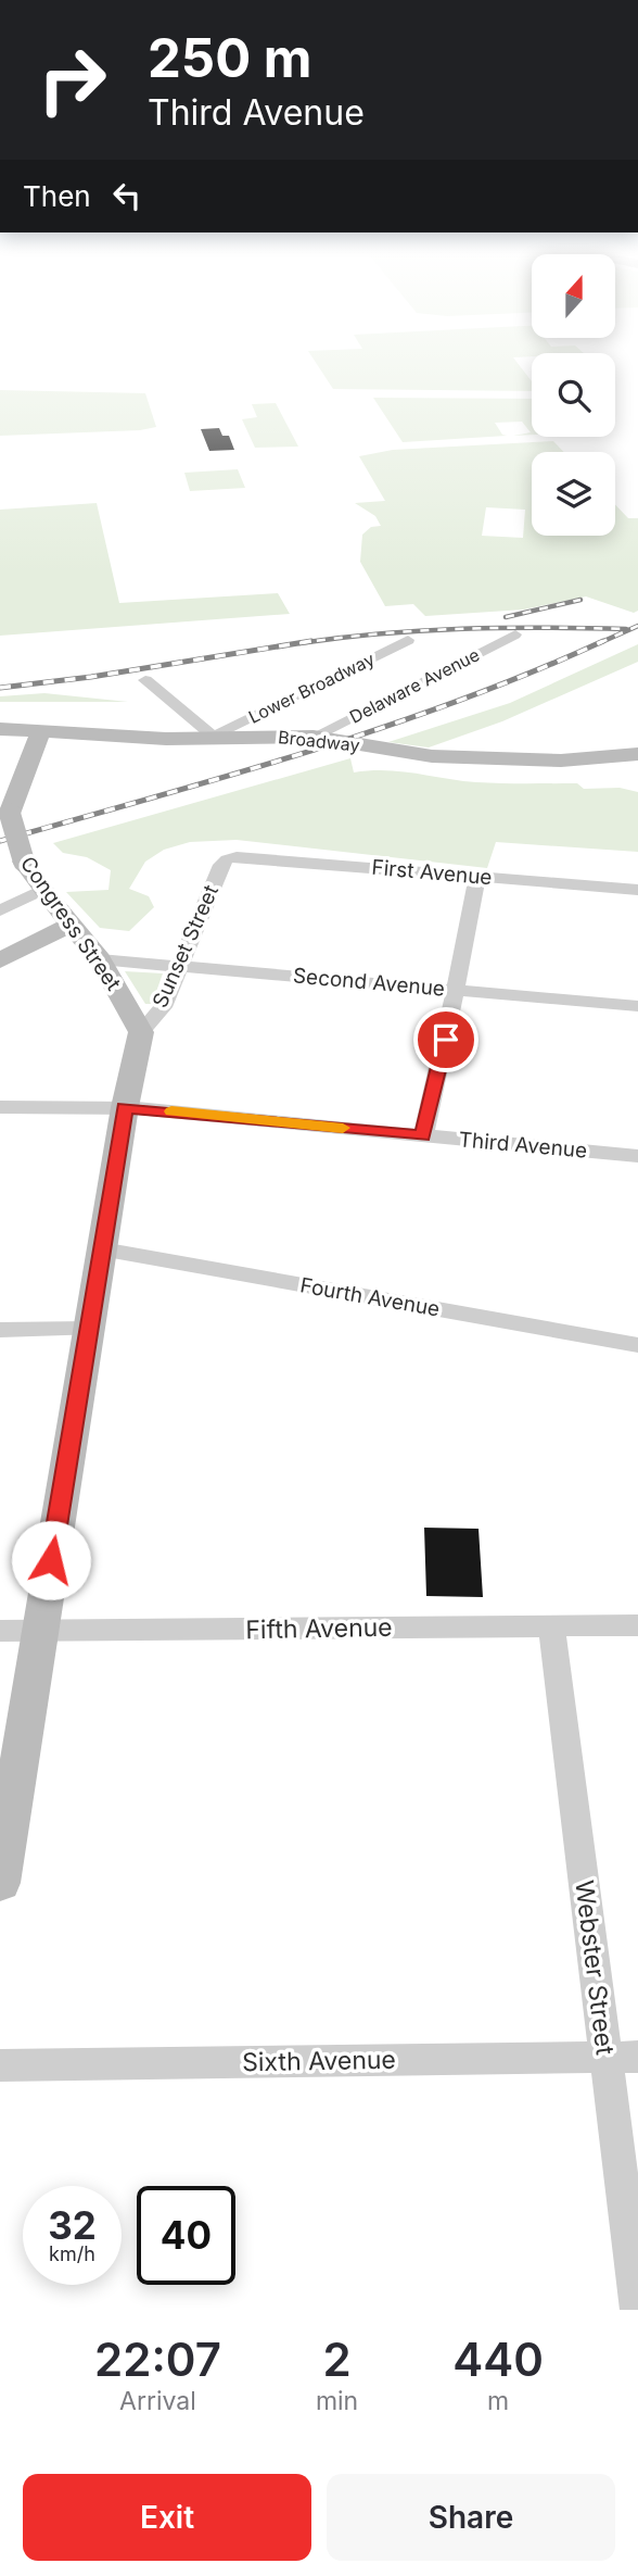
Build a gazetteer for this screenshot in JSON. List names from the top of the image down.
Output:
{
  "streets": {
    "street": [
      "Delaware Avenue",
      "Lower Broadway",
      "Broadway",
      "First Avenue",
      "Congress Street",
      "Sunset Street",
      "Second Avenue",
      "Third Avenue",
      "Fourth Avenue",
      "Fifth Avenue",
      "Webster Street",
      "Sixth Avenue"
    ]
  },
  "crossings": [
    ["Delaware Avenue", "Broadway"],
    ["Lower Broadway", "Broadway"],
    ["Broadway", "Congress Street"],
    ["First Avenue", "Sunset Street"],
    ["Congress Street", "Sunset Street"],
    ["Congress Street", "Second Avenue"],
    ["Sunset Street", "Second Avenue"],
    ["Fifth Avenue", "Webster Street"],
    ["Webster Street", "Sixth Avenue"]
  ],
  "north": "top",
  "page": {
    "turn": ["250 m", "Third Avenue"],
    "then": "Then",
    "speed": "32 km/h",
    "limit": "40",
    "eta": [
      "22:07",
      "Arrival",
      "2",
      "min",
      "440",
      "m"
    ],
    "buttons": ["Exit", "Share"]
  }
}
